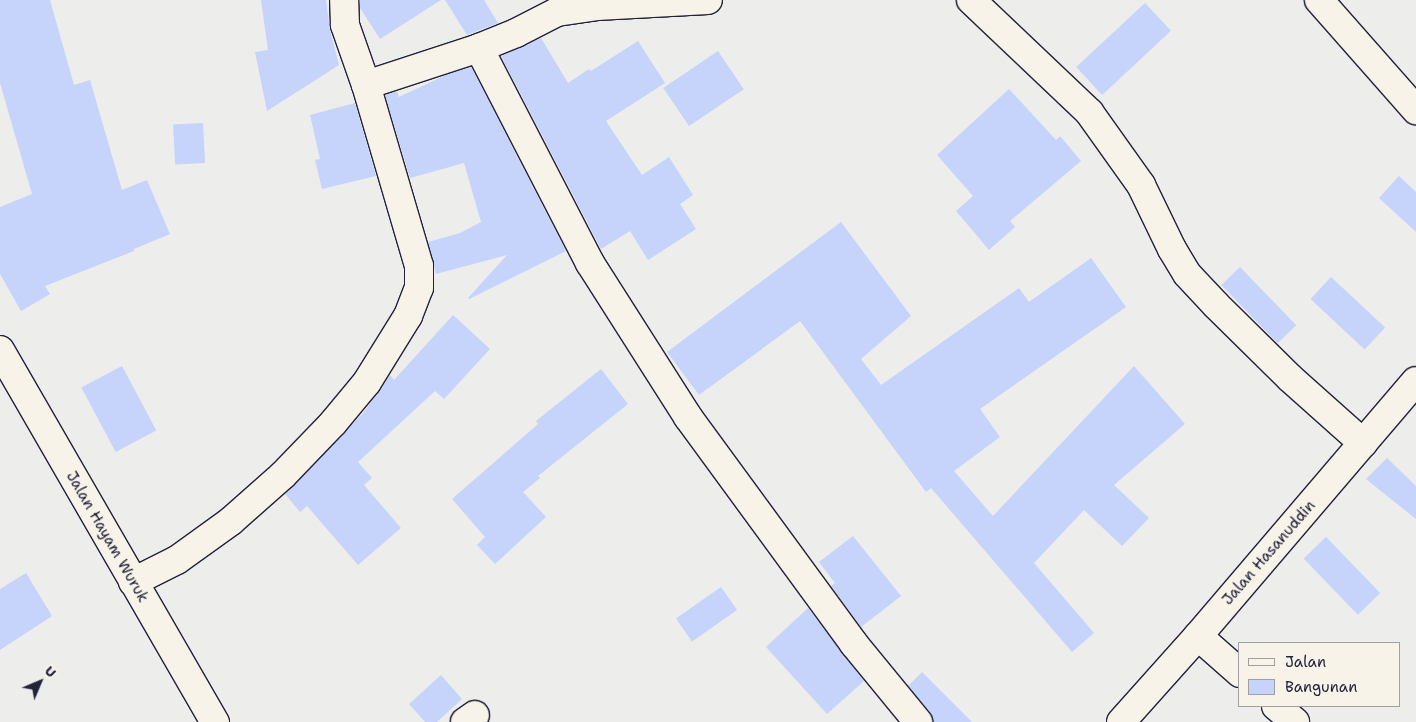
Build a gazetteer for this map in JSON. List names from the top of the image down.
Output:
{
  "streets": {
    "street": ["Jalan Hayam Wuruk", "Jalan Hasanuddin"]
  },
  "legend": ["Jalan", "Bangunan"],
  "north": "top right"
}
